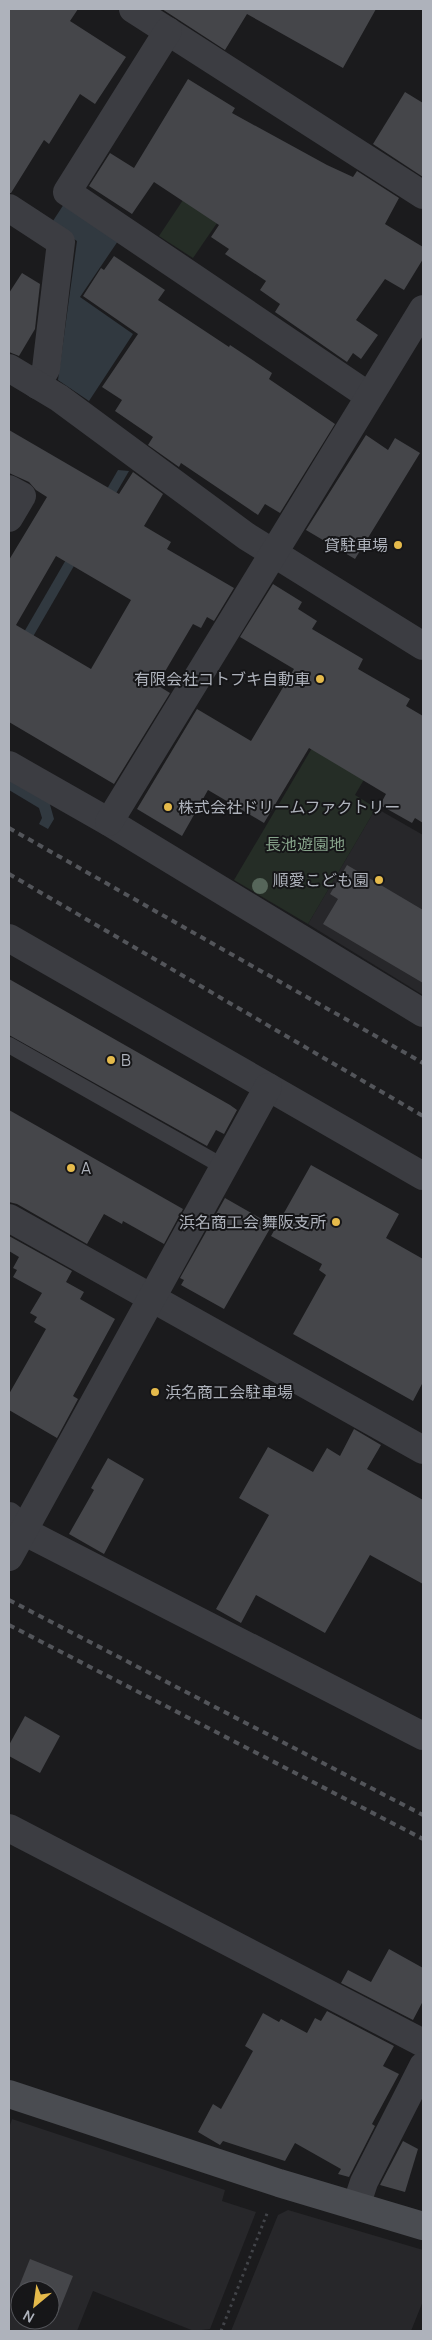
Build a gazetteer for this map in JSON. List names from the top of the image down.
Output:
{
  "parks": ["長池遊園地"],
  "places": [
    "貸駐車場",
    "有限会社コトブキ自動車",
    "株式会社ドリームファクトリー",
    "順愛こども園",
    "B",
    "A",
    "浜名商工会 舞阪支所",
    "浜名商工会駐車場"
  ],
  "north": "bottom left"
}
